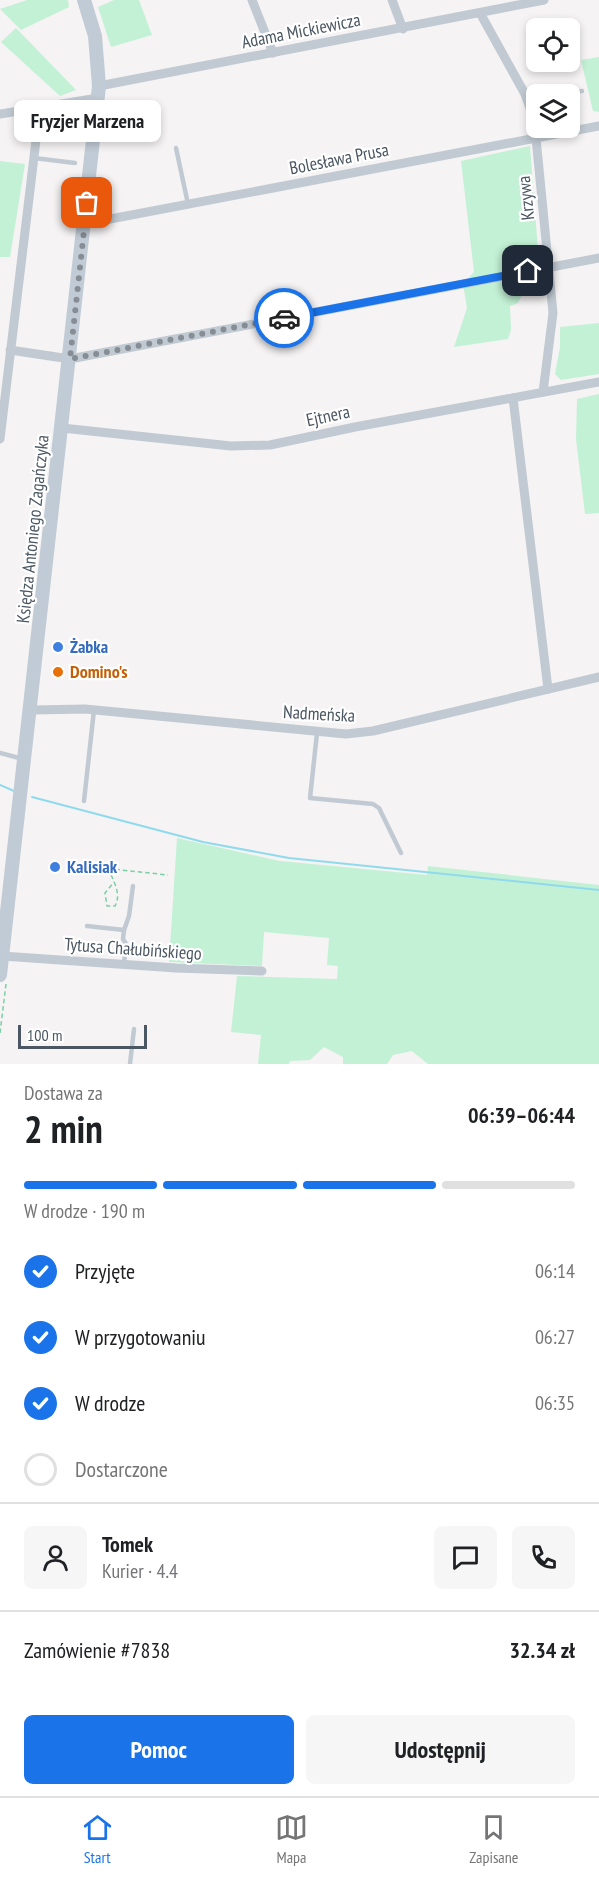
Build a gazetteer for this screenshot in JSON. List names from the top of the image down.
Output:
{
  "streets": {
    "street": [
      "Adama Mickiewicza",
      "Bolesława Prusa",
      "Krzywa",
      "Ejtnera",
      "Księdza Antoniego Zagańczyka",
      "Nadmeńska",
      "Tytusa Chałubińskiego"
    ]
  },
  "crossings": [
    ["Adama Mickiewicza", "Krzywa"],
    ["Adama Mickiewicza", "Księdza Antoniego Zagańczyka"],
    ["Bolesława Prusa", "Krzywa"],
    ["Bolesława Prusa", "Księdza Antoniego Zagańczyka"],
    ["Krzywa", "Ejtnera"],
    ["Ejtnera", "Księdza Antoniego Zagańczyka"],
    ["Księdza Antoniego Zagańczyka", "Nadmeńska"],
    ["Księdza Antoniego Zagańczyka", "Tytusa Chałubińskiego"]
  ],
  "places": [
    "Fryzjer Marzena",
    "Żabka",
    "Domino's",
    "Kalisiak"
  ],
  "scale_bar": "100 m",
  "page": {
    "bubble": "Fryzjer Marzena",
    "scale": "100 m",
    "heading": ["2 min", "Dostawa za", "06:39–06:44"],
    "panel": [
      "Tomek",
      "Kurier · 4.4",
      "Zamówienie #7838",
      "32.34 zł"
    ],
    "bar": "W drodze · 190 m",
    "list": [
      ["Przyjęte", "06:14"],
      ["W przygotowaniu", "06:27"],
      ["W drodze", "06:35"],
      "Dostarczone"
    ],
    "buttons": ["Pomoc", "Udostępnij"],
    "tabs": ["Start", "Mapa", "Zapisane"]
  }
}
